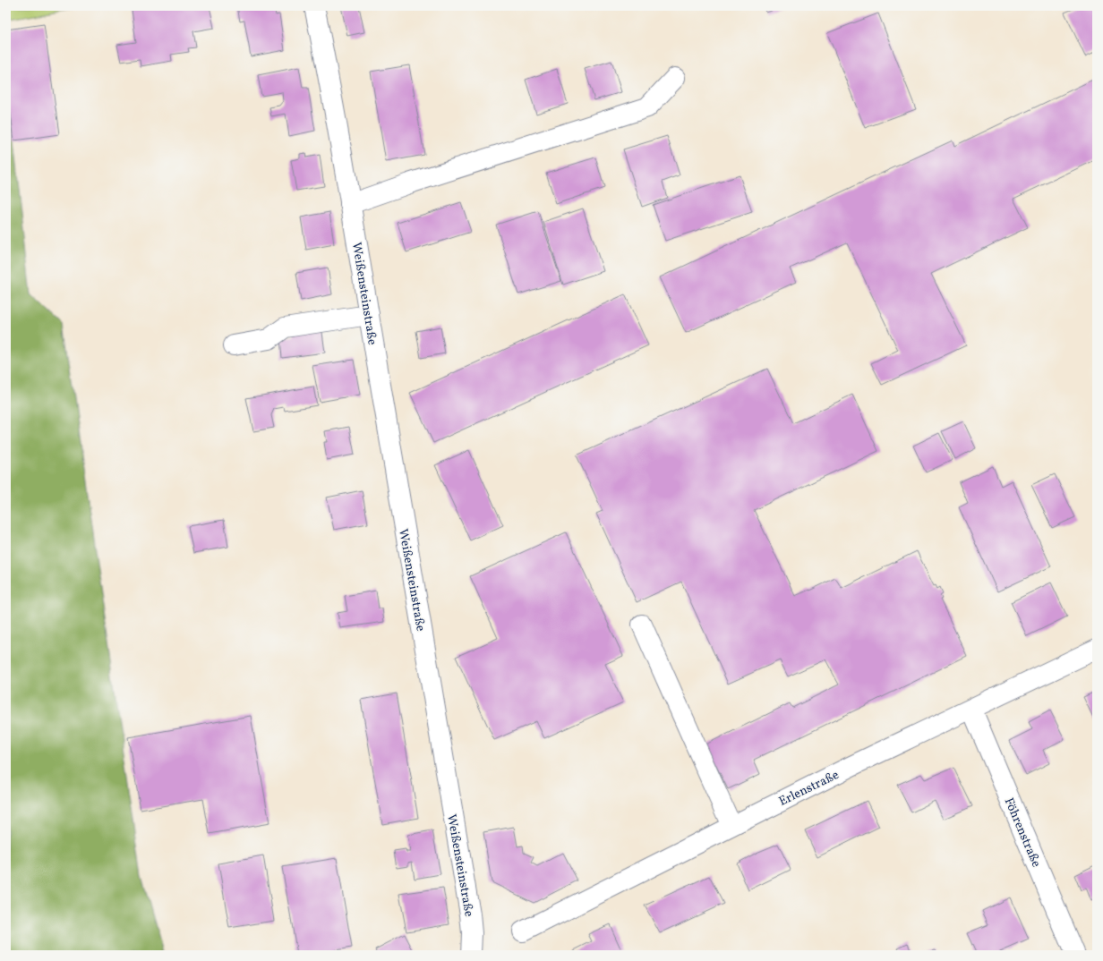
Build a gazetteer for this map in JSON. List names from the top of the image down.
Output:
{
  "streets": {
    "street": ["Weißensteinstraße", "Erlenstraße", "Föhrenstraße"]
  },
  "crossings": [
    ["Erlenstraße", "Föhrenstraße"]
  ]
}
